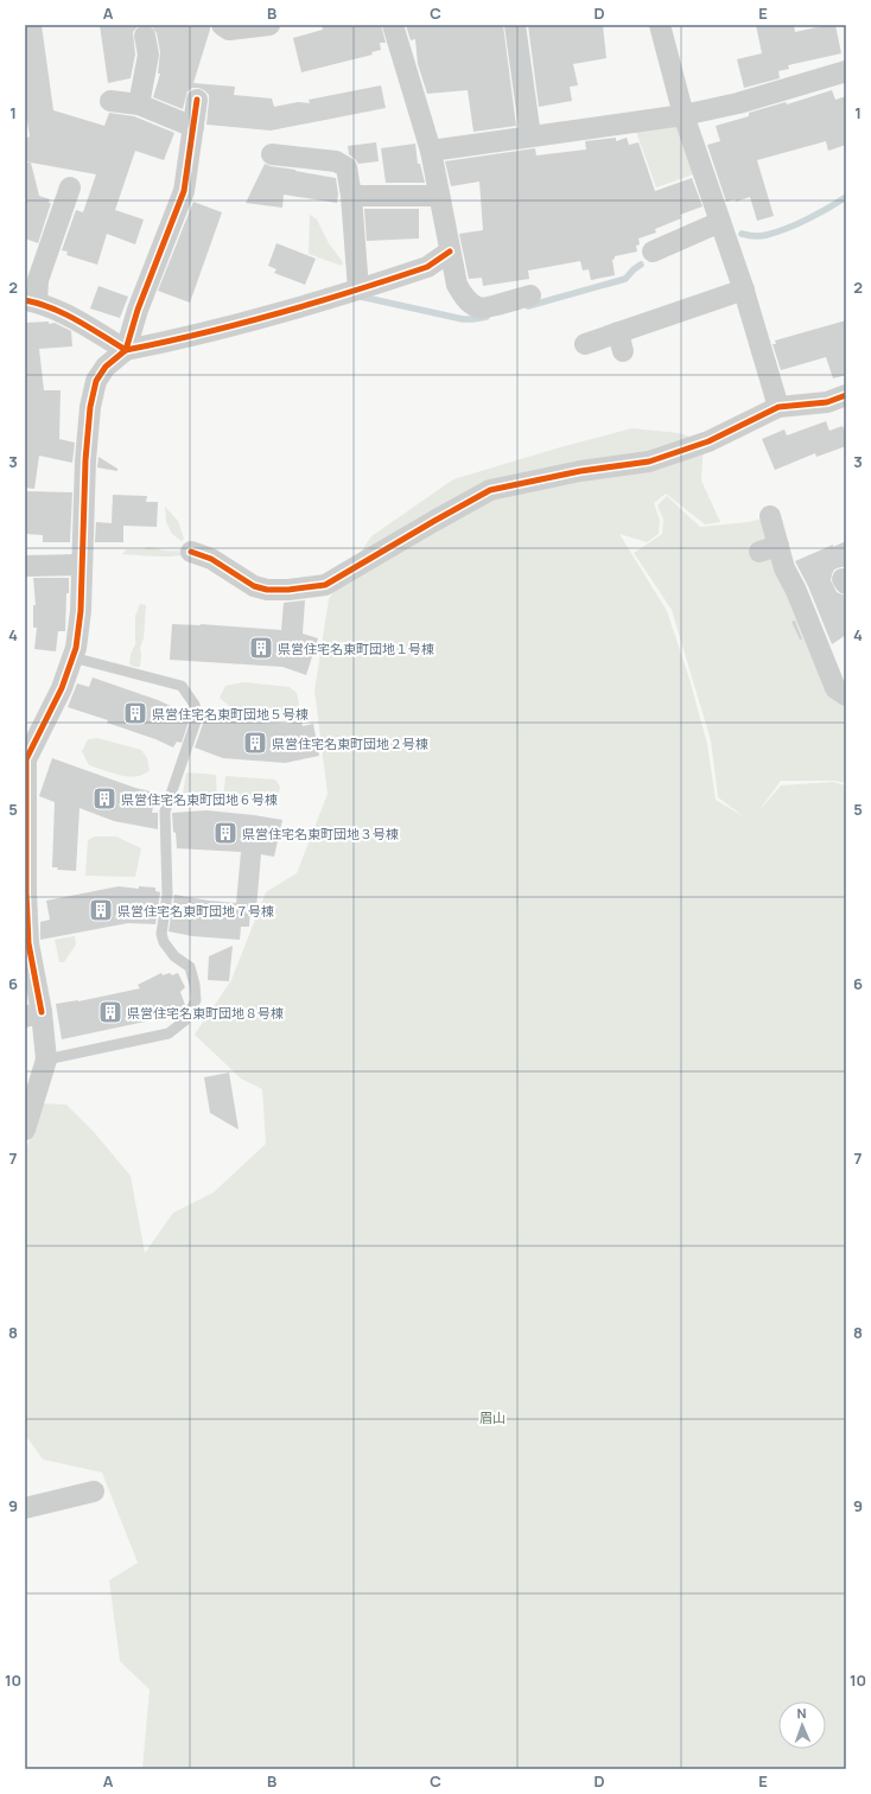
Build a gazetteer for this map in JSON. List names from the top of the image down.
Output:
{
  "parks": ["眉山"],
  "places": {
    "building": [
      "県営住宅名東町団地１号棟",
      "県営住宅名東町団地５号棟",
      "県営住宅名東町団地２号棟",
      "県営住宅名東町団地６号棟",
      "県営住宅名東町団地３号棟",
      "県営住宅名東町団地７号棟",
      "県営住宅名東町団地８号棟"
    ]
  },
  "north": "top",
  "grid": {
    "columns": [
      "A",
      "B",
      "C",
      "D",
      "E"
    ],
    "rows": [
      "1",
      "2",
      "3",
      "4",
      "5",
      "6",
      "7",
      "8",
      "9",
      "10"
    ]
  }
}
